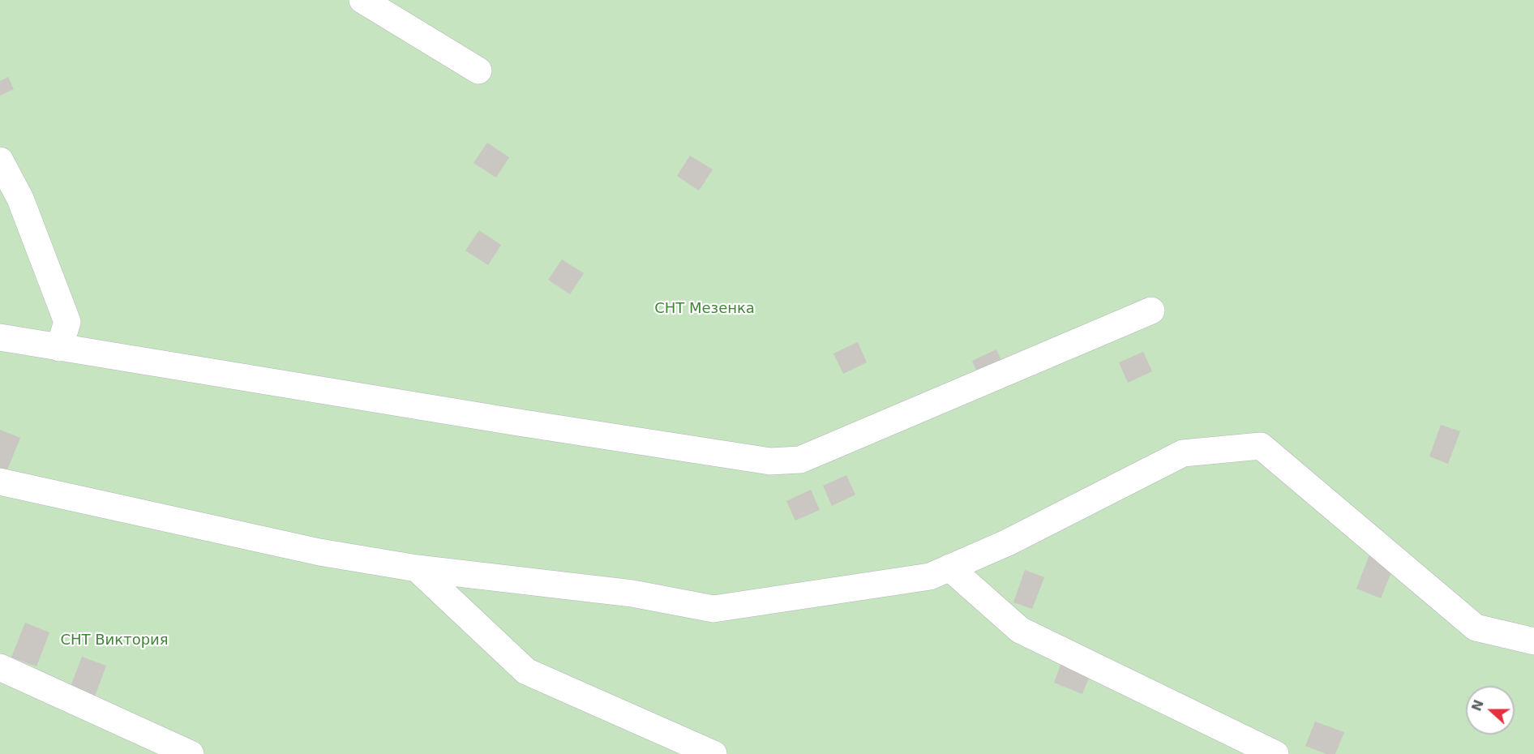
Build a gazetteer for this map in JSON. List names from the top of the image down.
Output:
{
  "parks": ["СНТ Мезенка", "СНТ Виктория"],
  "north": "left"
}
